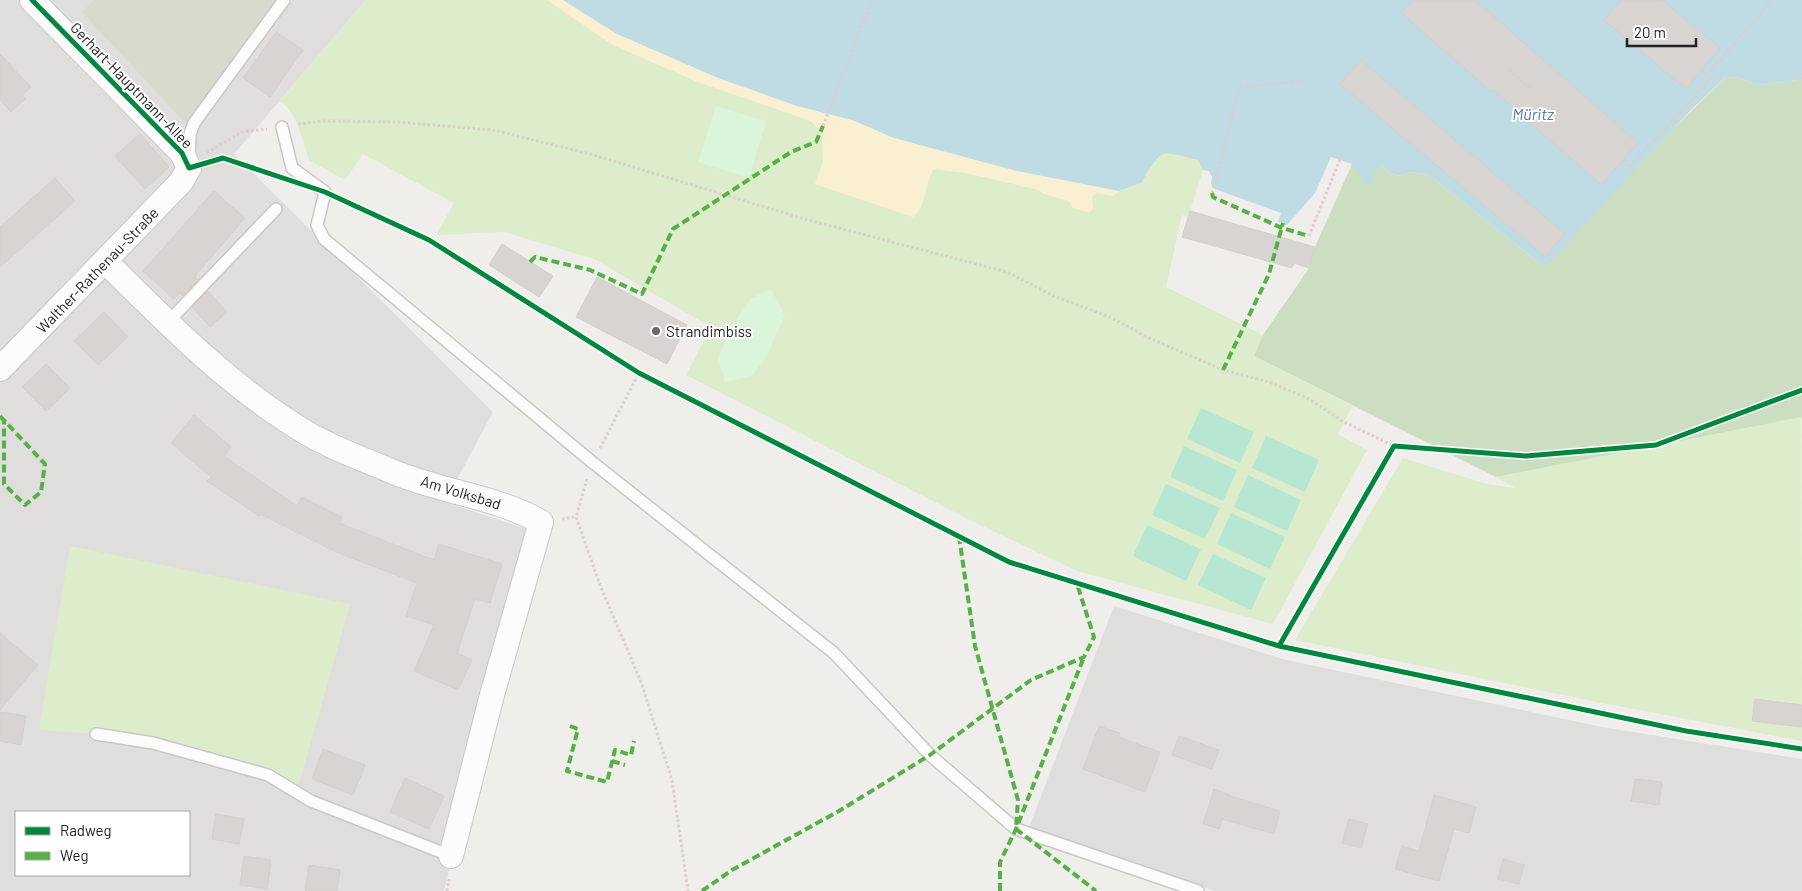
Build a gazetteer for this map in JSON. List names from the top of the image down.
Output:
{
  "streets": {
    "street": ["Gerhart-Hauptmann-Allee", "Walther-Rathenau-Straße", "Am Volksbad"]
  },
  "crossings": [
    ["Gerhart-Hauptmann-Allee", "Walther-Rathenau-Straße"],
    ["Walther-Rathenau-Straße", "Am Volksbad"]
  ],
  "water": ["Müritz"],
  "places": ["Strandimbiss"],
  "legend": ["Radweg", "Weg"],
  "scale_bar": "20 m"
}
